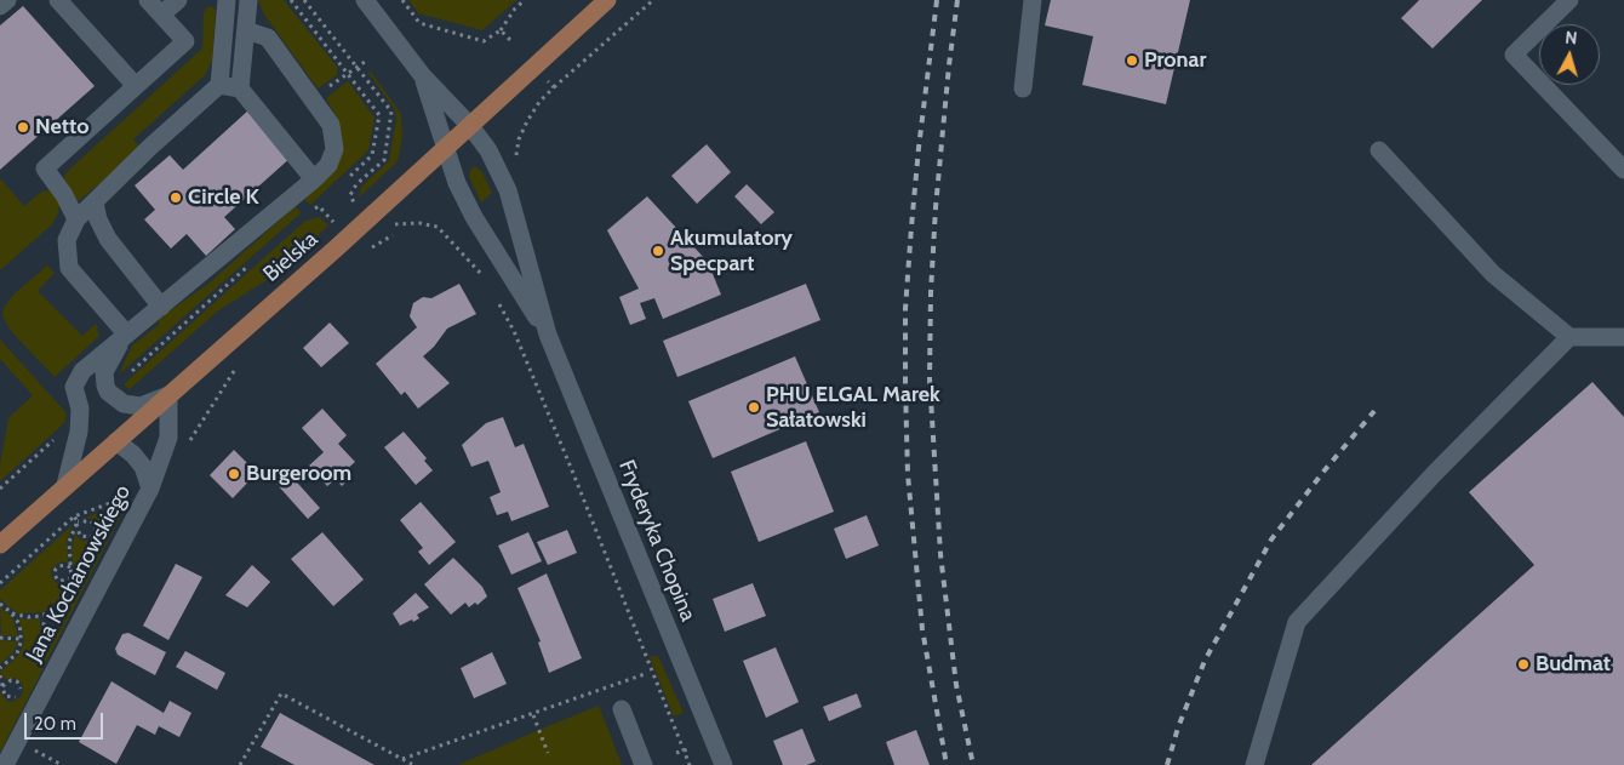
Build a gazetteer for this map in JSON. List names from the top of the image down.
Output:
{
  "streets": {
    "main road": ["Bielska"],
    "street": ["Fryderyka Chopina", "Jana Kochanowskiego"]
  },
  "crossings": [
    ["Bielska", "Fryderyka Chopina"],
    ["Bielska", "Jana Kochanowskiego"]
  ],
  "places": [
    "Pronar",
    "Netto",
    "Circle K",
    "Akumulatory Specpart",
    "PHU ELGAL Marek Sałatowski",
    "Burgeroom",
    "Budmat"
  ],
  "scale_bar": "20 m",
  "north": "top"
}
